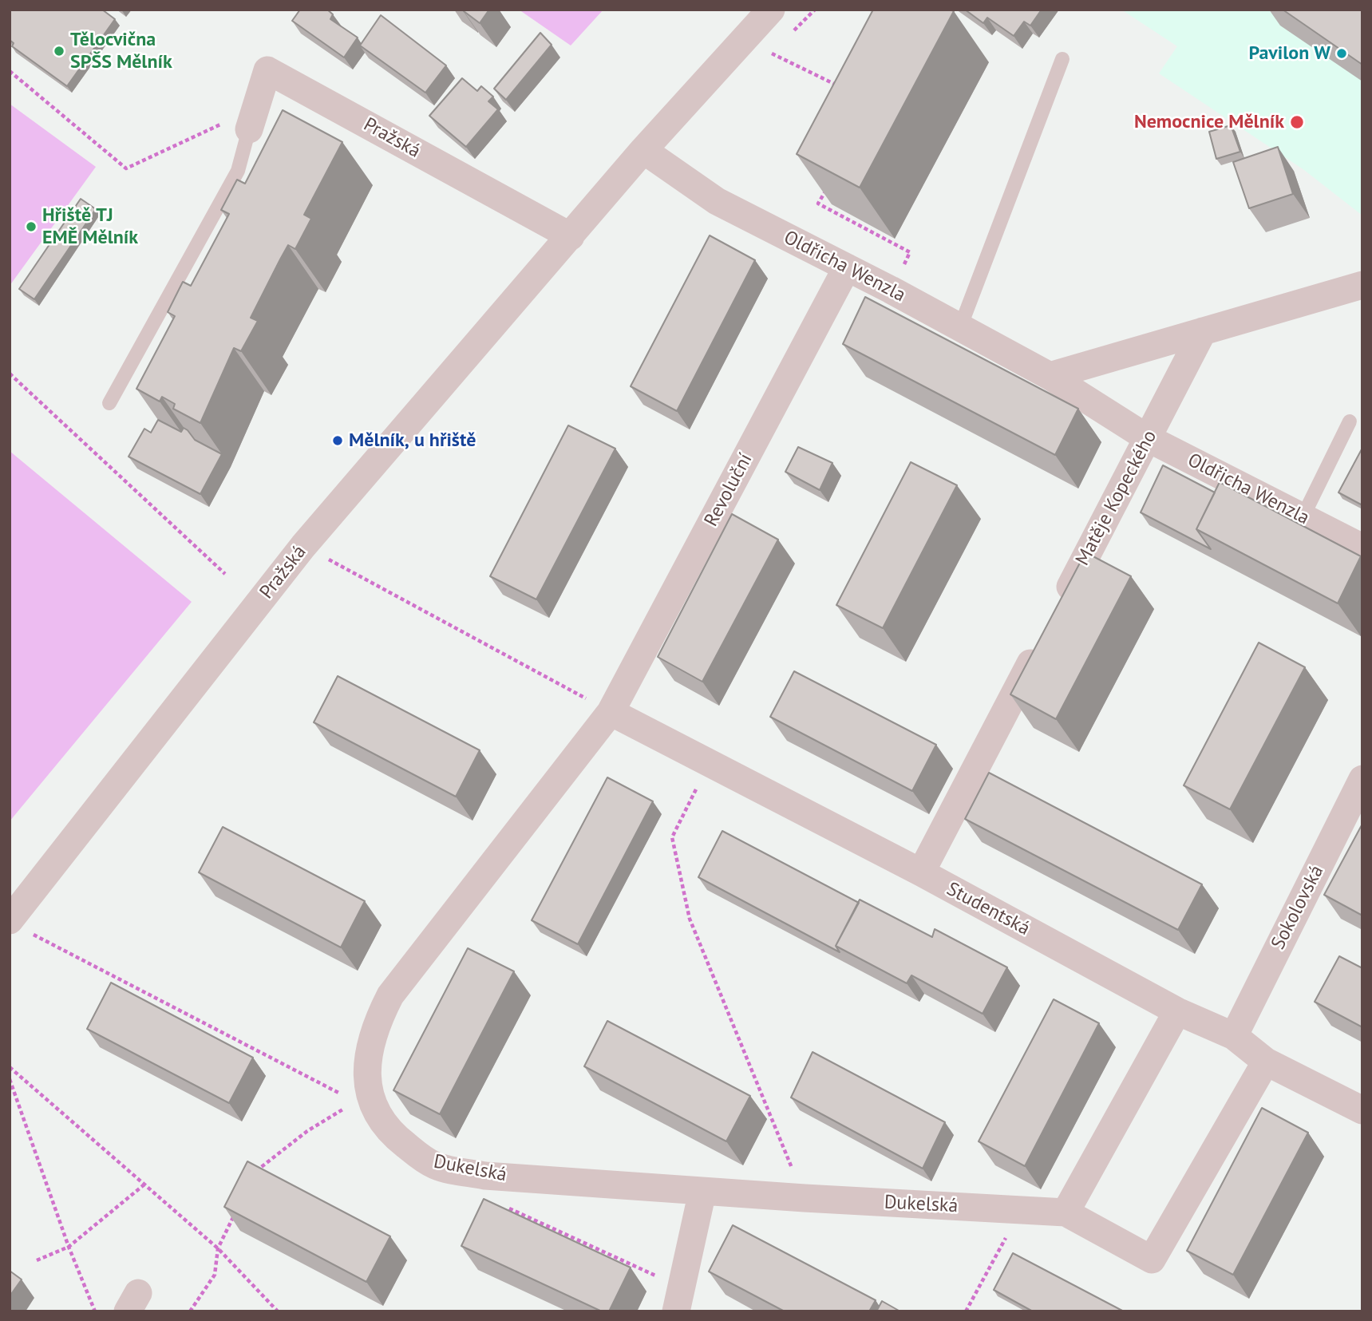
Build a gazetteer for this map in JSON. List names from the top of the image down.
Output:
{
  "streets": {
    "street": [
      "Pražská",
      "Oldřicha Wenzla",
      "Revoluční",
      "Matěje Kopeckého",
      "Sokolovská",
      "Studentská",
      "Dukelská"
    ]
  },
  "crossings": [
    ["Pražská", "Oldřicha Wenzla"],
    ["Oldřicha Wenzla", "Revoluční"],
    ["Oldřicha Wenzla", "Matěje Kopeckého"],
    ["Revoluční", "Studentská"],
    ["Revoluční", "Dukelská"],
    ["Sokolovská", "Studentská"],
    ["Studentská", "Dukelská"]
  ],
  "places": [
    "Tělocvična SPŠS Mělník",
    "Pavilon W",
    "Nemocnice Mělník",
    "Hřiště TJ EMĚ Mělník",
    "Mělník, u hřiště"
  ]
}
